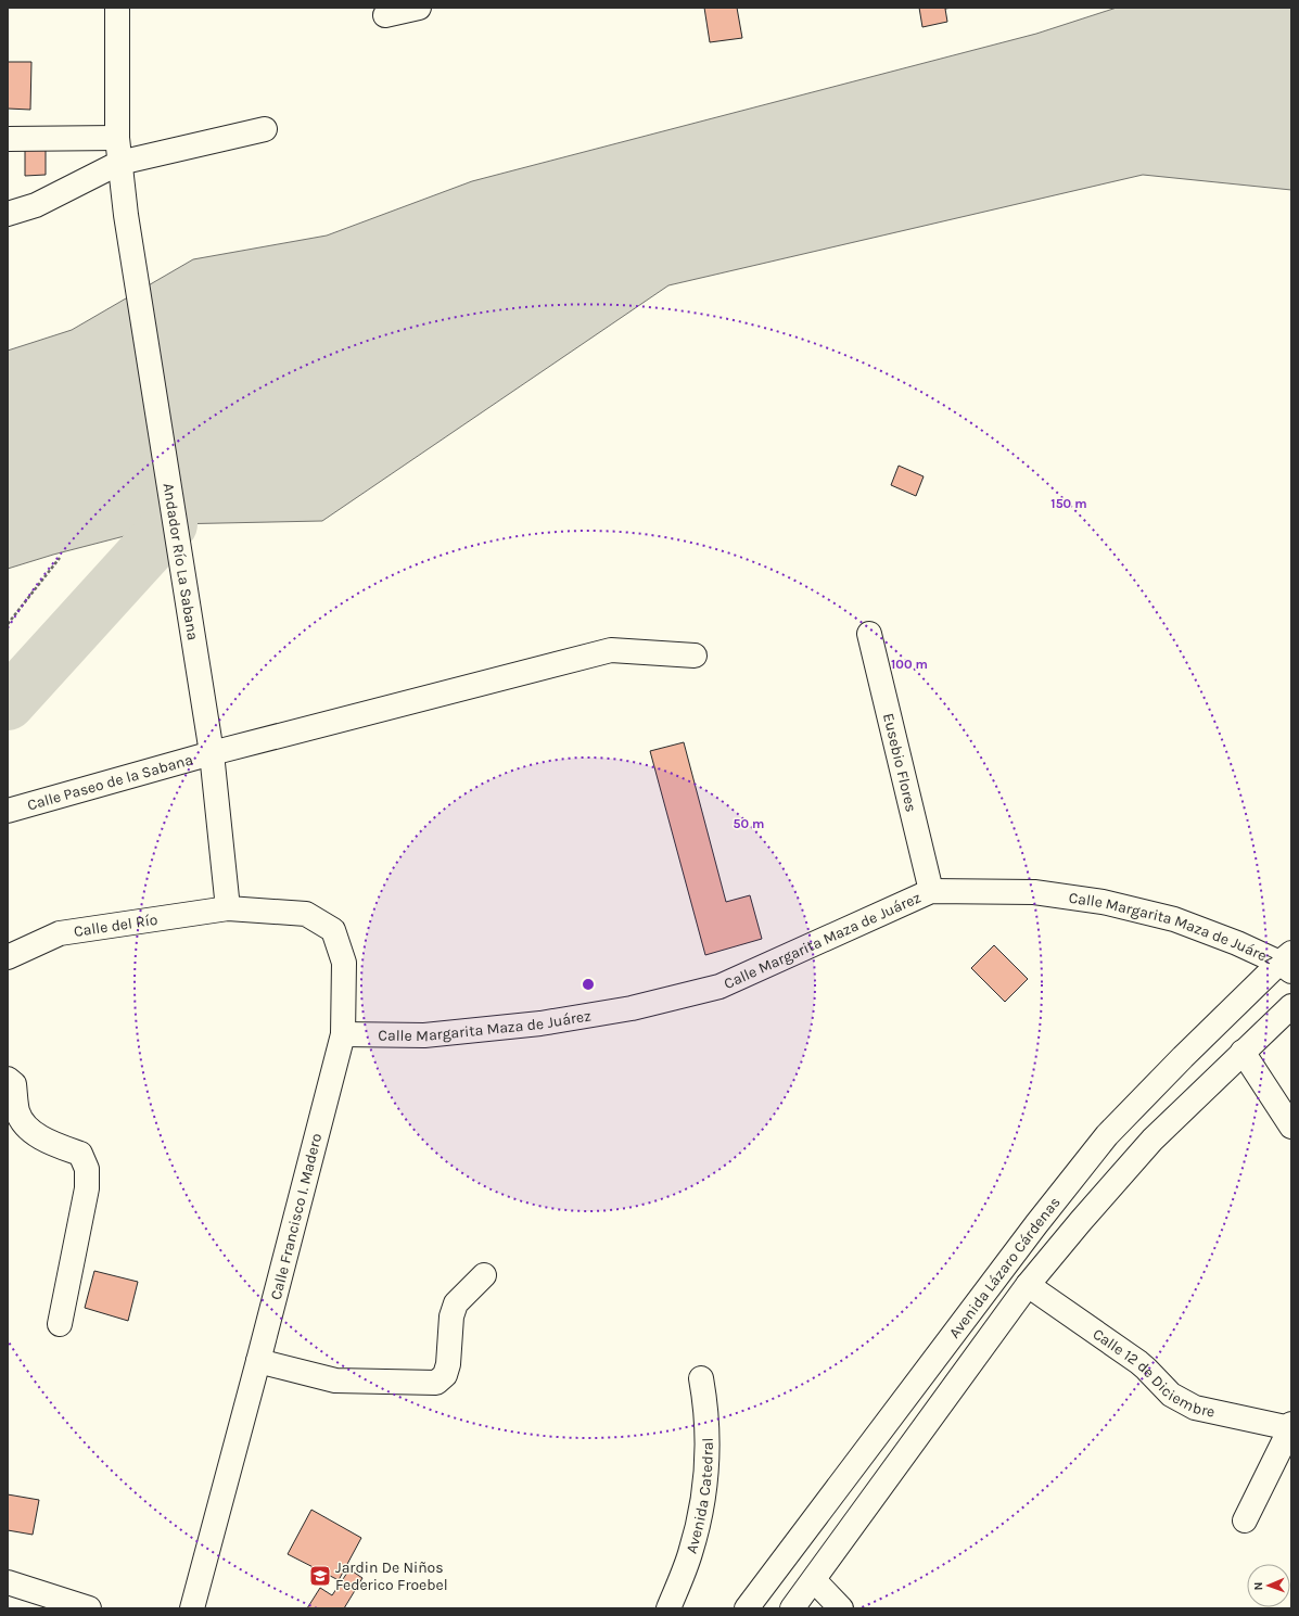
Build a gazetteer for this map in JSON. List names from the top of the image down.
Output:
{
  "streets": {
    "street": [
      "Andador Río La Sabana",
      "Eusebio Flores",
      "Calle Paseo de la Sabana",
      "Calle del Río",
      "Calle Margarita Maza de Juárez",
      "Calle Francisco I. Madero",
      "Avenida Lázaro Cárdenas",
      "Calle 12 de Diciembre",
      "Avenida Catedral"
    ]
  },
  "crossings": [
    ["Andador Río La Sabana", "Calle Paseo de la Sabana"],
    ["Andador Río La Sabana", "Calle del Río"],
    ["Andador Río La Sabana", "Calle Francisco I. Madero"],
    ["Eusebio Flores", "Calle Margarita Maza de Juárez"],
    ["Calle del Río", "Calle Francisco I. Madero"],
    ["Calle Margarita Maza de Juárez", "Calle Francisco I. Madero"],
    ["Calle Margarita Maza de Juárez", "Avenida Lázaro Cárdenas"],
    ["Avenida Lázaro Cárdenas", "Calle 12 de Diciembre"]
  ],
  "places": {
    "school or university": ["Jardin De Niños Federico Froebel"]
  },
  "north": "left",
  "rings": ["150 m", "100 m", "50 m"]
}
